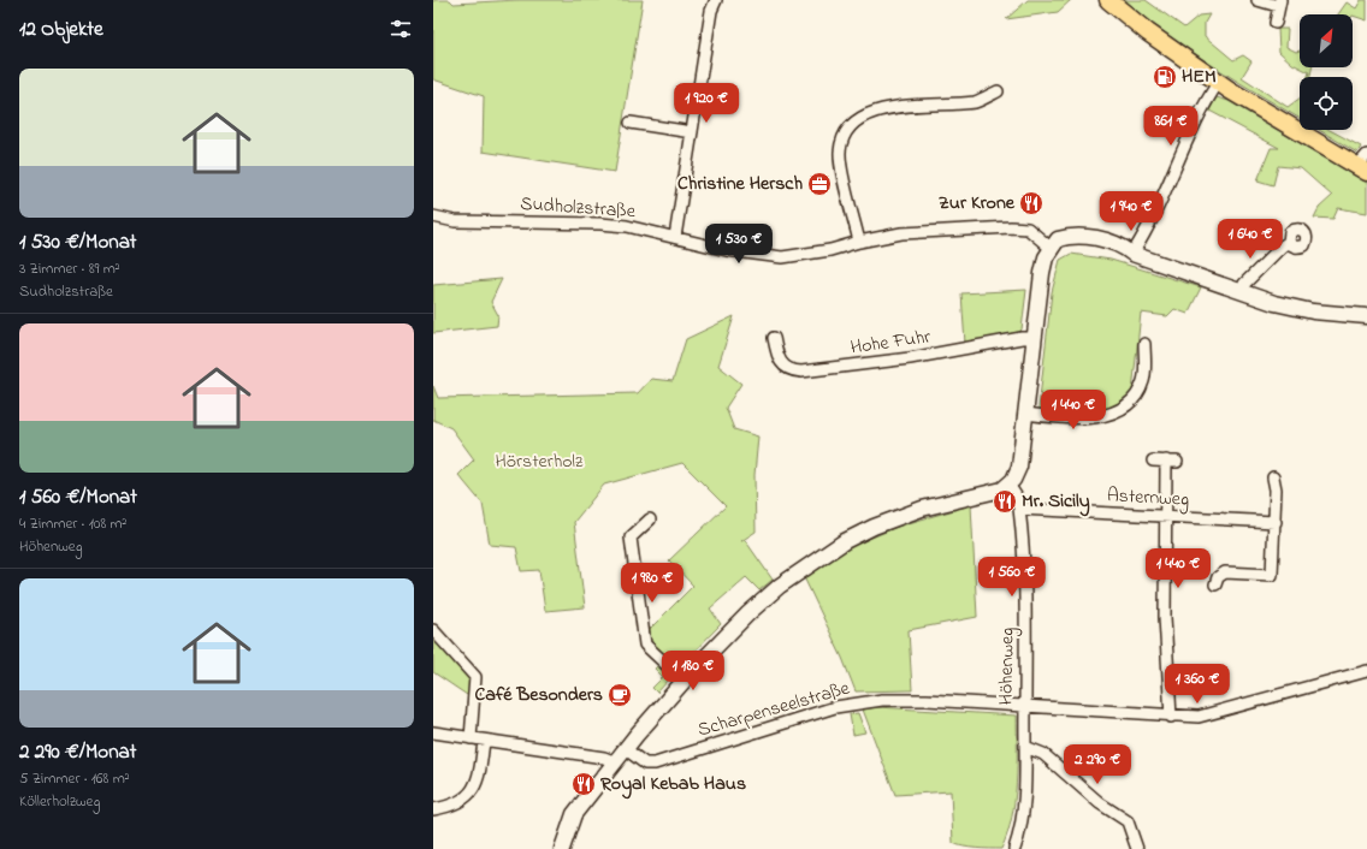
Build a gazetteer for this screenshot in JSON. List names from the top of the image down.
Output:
{
  "streets": {
    "street": [
      "Sudholzstraße",
      "Hohe Fuhr",
      "Asternweg",
      "Höhenweg",
      "Scharpenseelstraße"
    ]
  },
  "crossings": [
    ["Asternweg", "Höhenweg"],
    ["Höhenweg", "Scharpenseelstraße"]
  ],
  "parks": ["Hörsterholz"],
  "places": {
    "fuel station": ["HEM"],
    "office": ["Christine Hersch"],
    "restaurant": ["Zur Krone", "Mr. Sicily", "Royal Kebab Haus"],
    "cafe": ["Café Besonders"]
  },
  "north": "top right",
  "page": {
    "heading": "12 Objekte",
    "list": [
      {
        "name": "1 530 €/Monat",
        "note": "3 Zimmer · 89 m² · Sudholzstraße"
      },
      {
        "name": "1 560 €/Monat",
        "note": "4 Zimmer · 108 m² · Höhenweg"
      },
      {
        "name": "2 290 €/Monat",
        "note": "5 Zimmer · 168 m² · Köllerholzweg"
      }
    ],
    "price": [
      "1 920 €",
      "861 €",
      "1 940 €",
      "1 640 €",
      "1 530 €",
      "1 440 €",
      "1 440 €",
      "1 560 €",
      "1 980 €",
      "1 180 €",
      "1 360 €",
      "2 290 €"
    ]
  }
}
